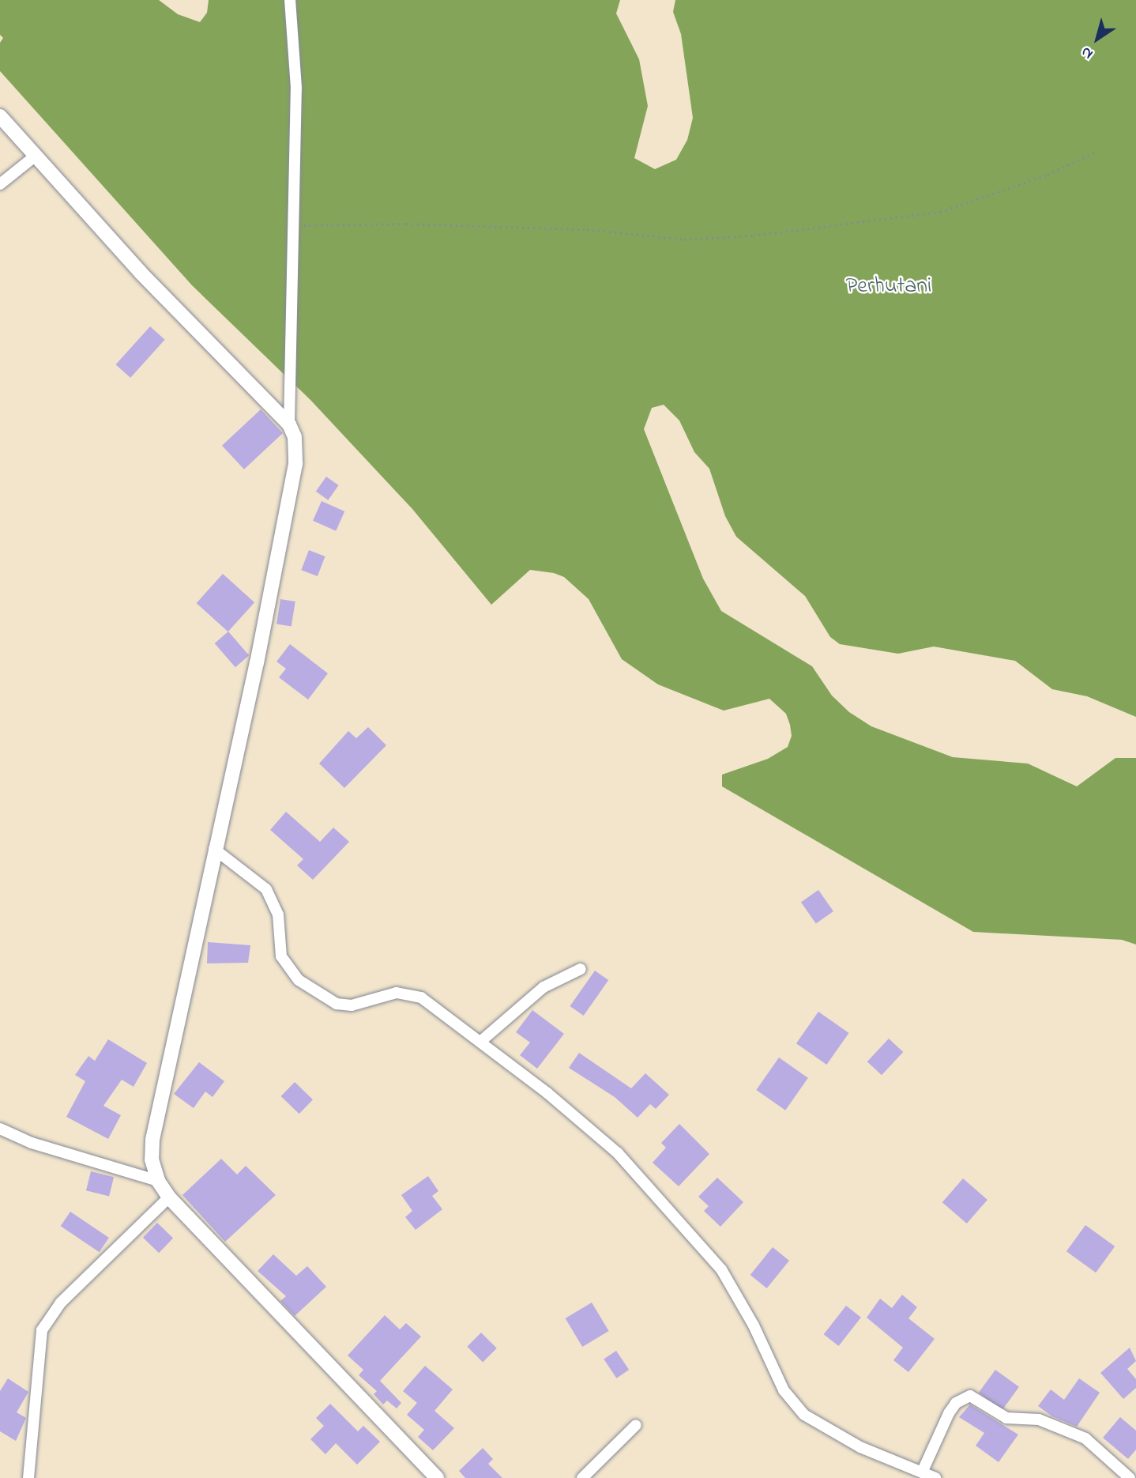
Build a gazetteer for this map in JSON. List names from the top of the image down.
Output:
{
  "parks": ["Perhutani"],
  "north": "bottom left"
}
